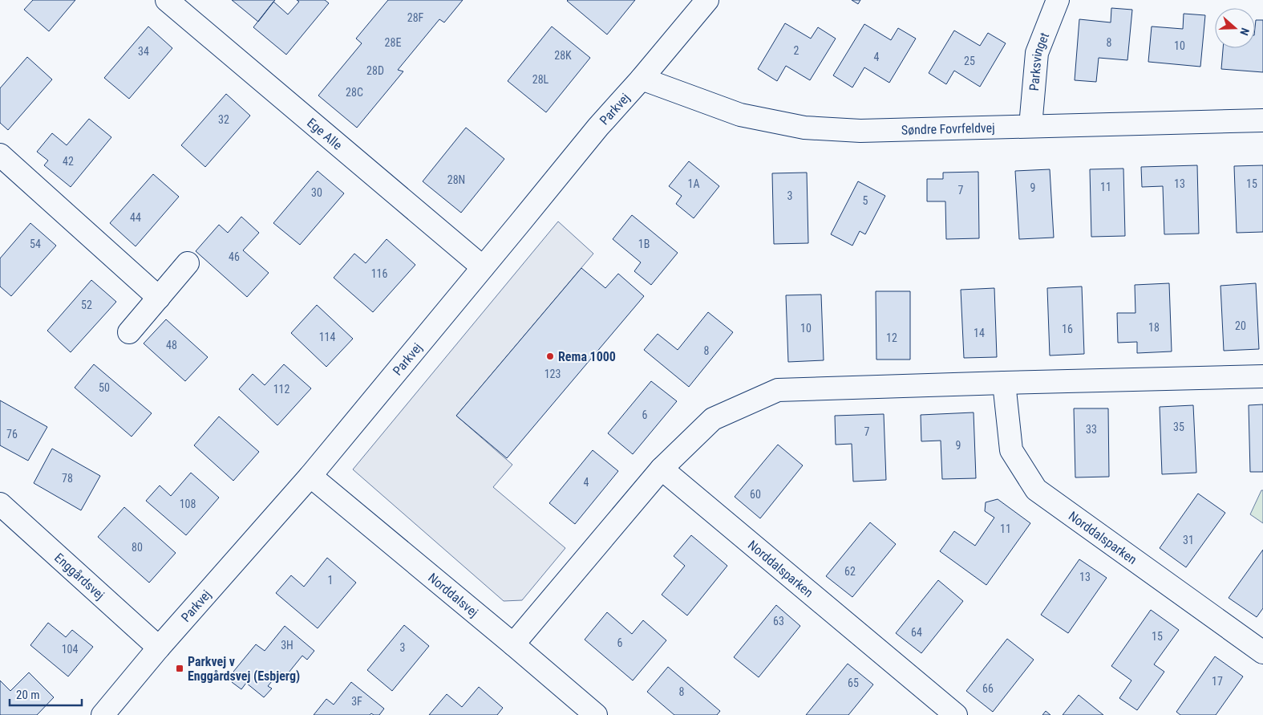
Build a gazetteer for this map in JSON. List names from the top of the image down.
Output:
{
  "streets": {
    "street": [
      "Parksvinget",
      "Parkvej",
      "Søndre Fovrfeldvej",
      "Ege Alle",
      "Norddalsparken",
      "Enggårdsvej",
      "Norddalsvej"
    ]
  },
  "crossings": [
    ["Parksvinget", "Søndre Fovrfeldvej"],
    ["Parkvej", "Søndre Fovrfeldvej"],
    ["Parkvej", "Ege Alle"],
    ["Parkvej", "Enggårdsvej"],
    ["Parkvej", "Norddalsvej"]
  ],
  "places": {
    "other": ["Rema 1000"],
    "transit": ["Parkvej v Enggårdsvej (Esbjerg)"]
  },
  "house_numbers": [
    "28F",
    "28E",
    "8",
    "10",
    "2",
    "34",
    "28K",
    "4",
    "25",
    "28D",
    "28L",
    "28C",
    "32",
    "42",
    "28N",
    "1A",
    "13",
    "15",
    "11",
    "9",
    "7",
    "30",
    "3",
    "5",
    "44",
    "54",
    "1B",
    "46",
    "116",
    "52",
    "20",
    "18",
    "10",
    "16",
    "14",
    "114",
    "12",
    "48",
    "8",
    "123",
    "50",
    "112",
    "6",
    "35",
    "33",
    "7",
    "76",
    "9",
    "78",
    "4",
    "60",
    "108",
    "11",
    "31",
    "80",
    "62",
    "13",
    "1",
    "63",
    "64",
    "15",
    "6",
    "3H",
    "3",
    "104",
    "17",
    "65",
    "66",
    "8",
    "3F"
  ],
  "scale_bar": "20 m",
  "north": "right"
}
